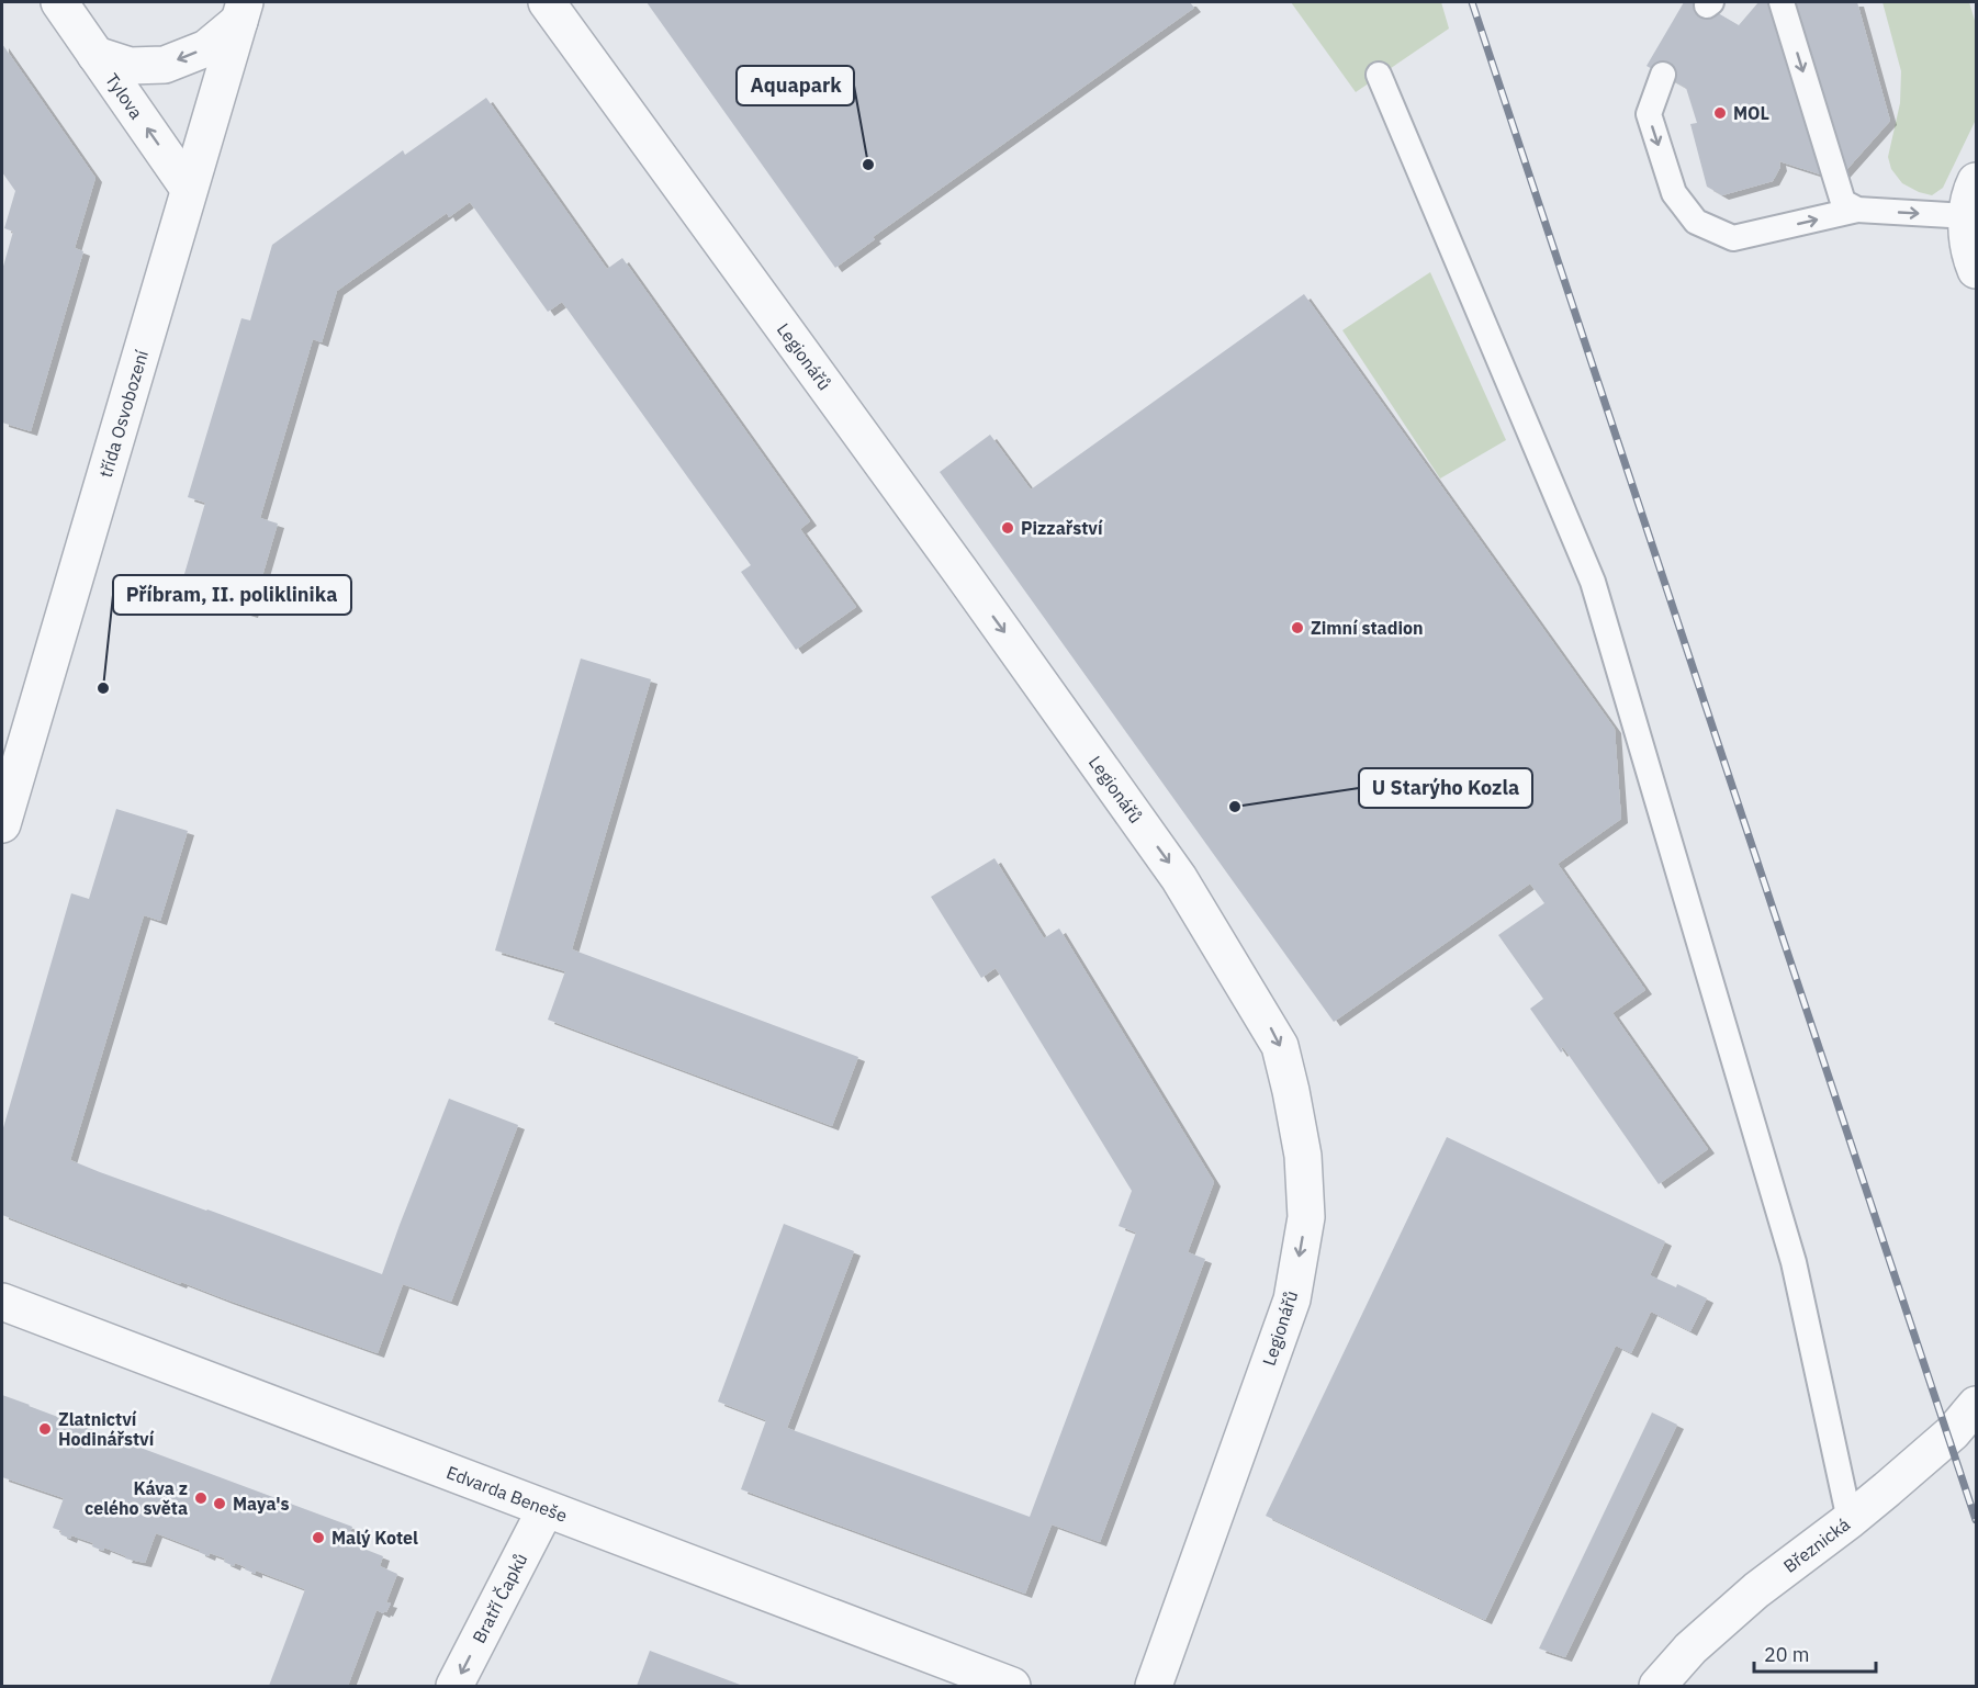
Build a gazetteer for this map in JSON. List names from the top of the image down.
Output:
{
  "streets": {
    "street": [
      "Tylova",
      "Legionářů",
      "třída Osvobození",
      "Edvarda Beneše",
      "Březnická",
      "Bratří Čapků"
    ]
  },
  "crossings": [
    ["Tylova", "třída Osvobození"],
    ["Edvarda Beneše", "Bratří Čapků"]
  ],
  "one_way": ["Tylova", "Legionářů", "Bratří Čapků"],
  "places": [
    "MOL",
    "Aquapark",
    "Pizzařství",
    "Zimní stadion",
    "Příbram, II. poliklinika",
    "U Starýho Kozla",
    "Zlatnictví Hodinářství",
    "Káva z celého světa",
    "Maya's",
    "Malý Kotel"
  ],
  "scale_bar": "20 m"
}
